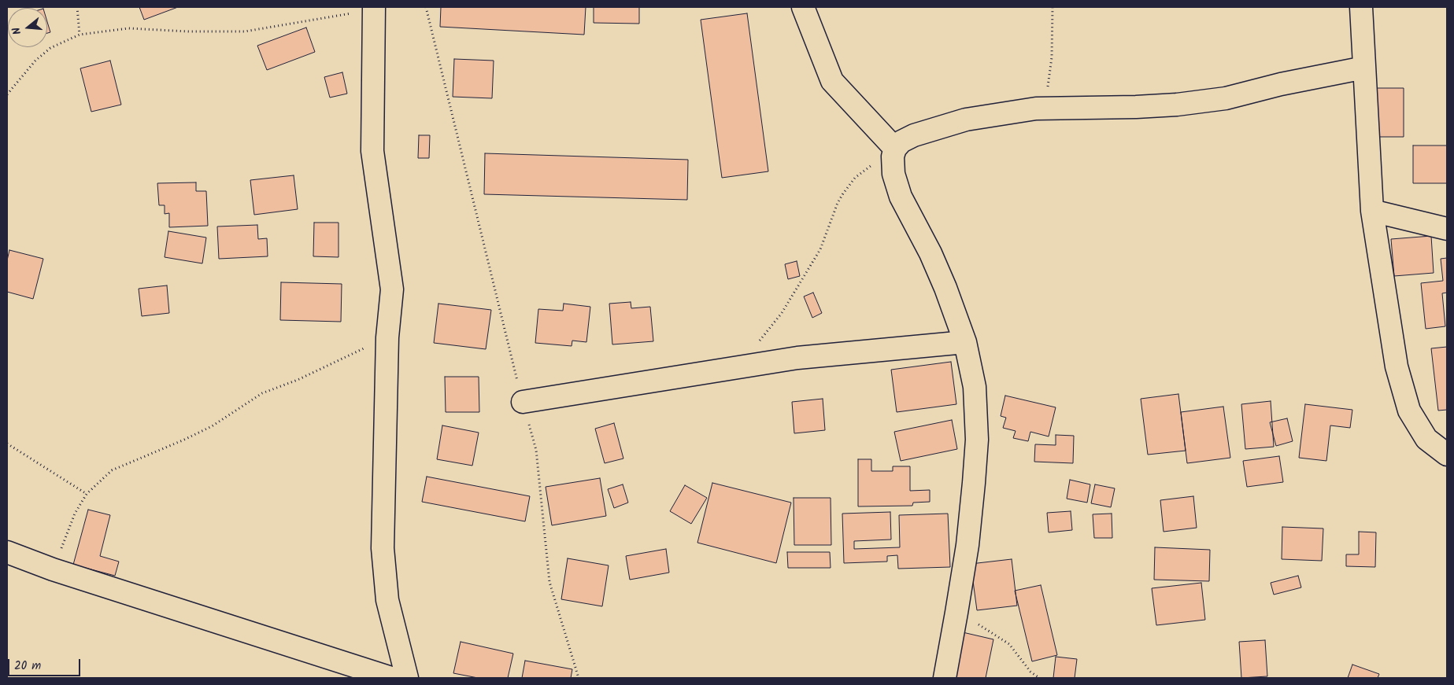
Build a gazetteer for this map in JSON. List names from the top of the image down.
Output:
{
  "scale_bar": "20 m",
  "north": "left"
}
